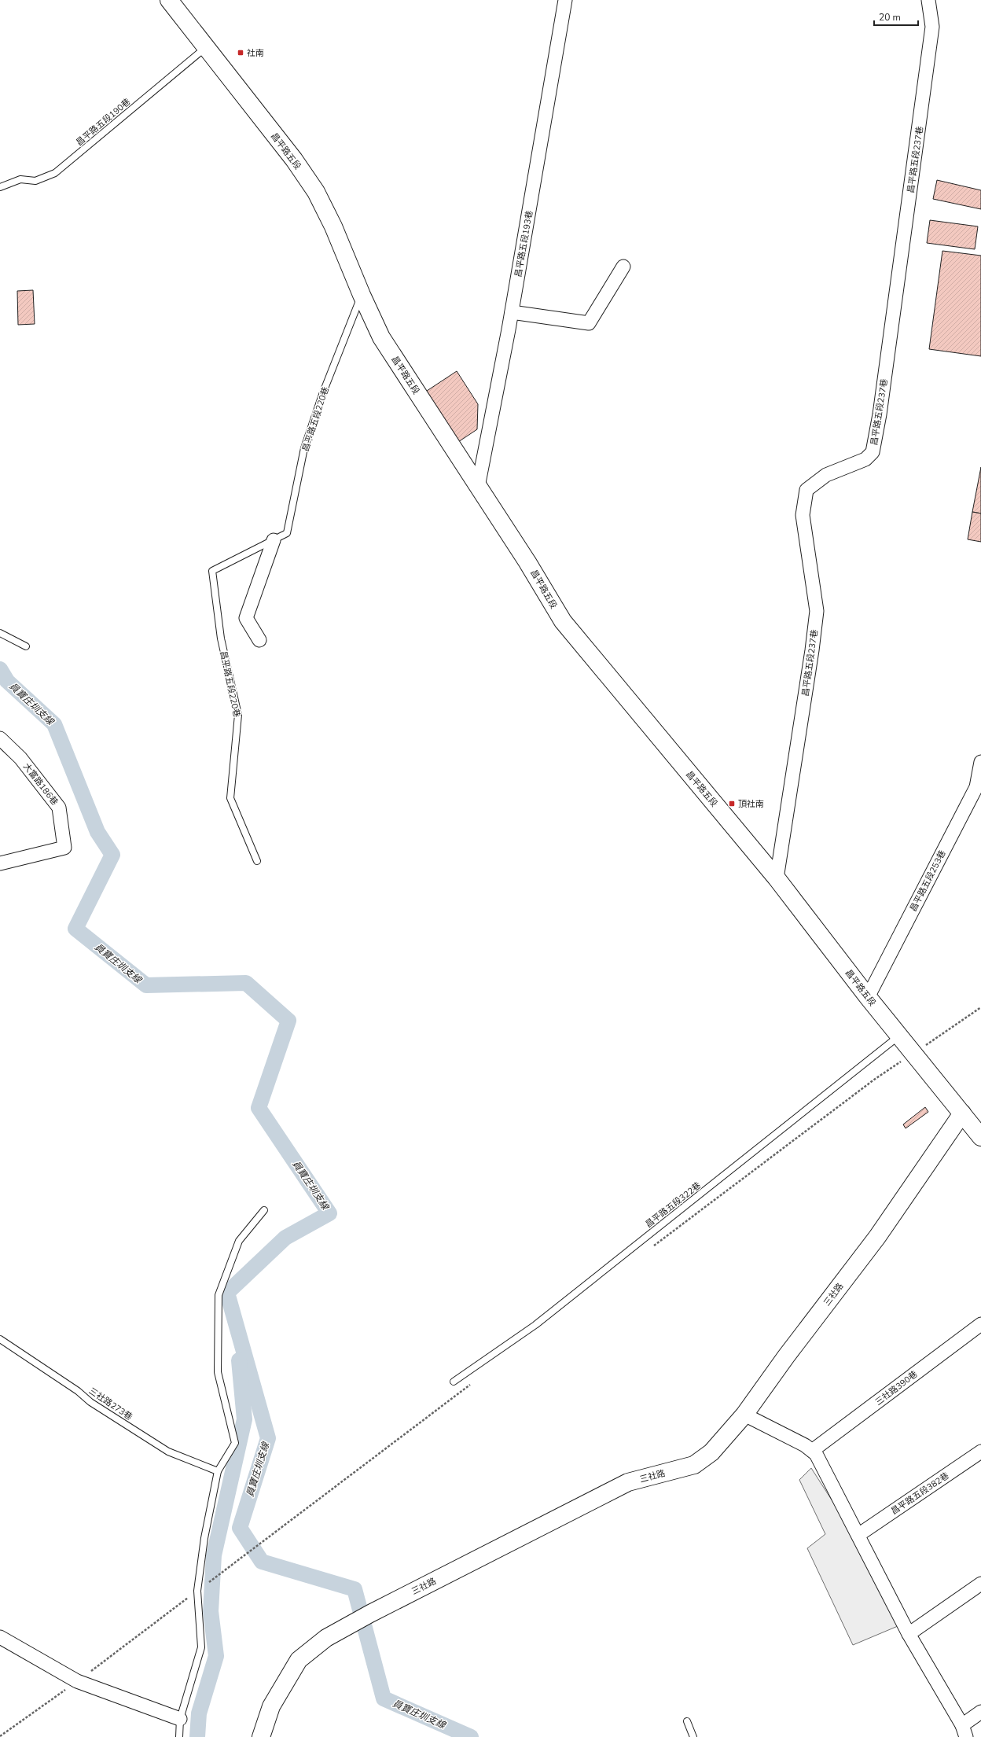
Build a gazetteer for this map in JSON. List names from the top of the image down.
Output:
{
  "streets": {
    "street": [
      "昌平路五段",
      "昌平路五段237巷",
      "昌平路五段193巷",
      "大富路186巷",
      "昌平路五段253巷",
      "三社路",
      "三社路390巷",
      "昌平路五段382巷"
    ],
    "lane": [
      "昌平路五段190巷",
      "昌平路五段220巷",
      "昌平路五段322巷",
      "三社路273巷"
    ]
  },
  "crossings": [
    ["昌平路五段190巷", "昌平路五段"],
    ["昌平路五段", "昌平路五段237巷"],
    ["昌平路五段", "昌平路五段193巷"],
    ["昌平路五段", "昌平路五段220巷"],
    ["昌平路五段", "昌平路五段253巷"],
    ["昌平路五段", "昌平路五段322巷"],
    ["昌平路五段", "三社路"]
  ],
  "water": ["員寶庄圳支線"],
  "places": {
    "transit": ["社南", "頂社南"]
  },
  "scale_bar": "20 m"
}
